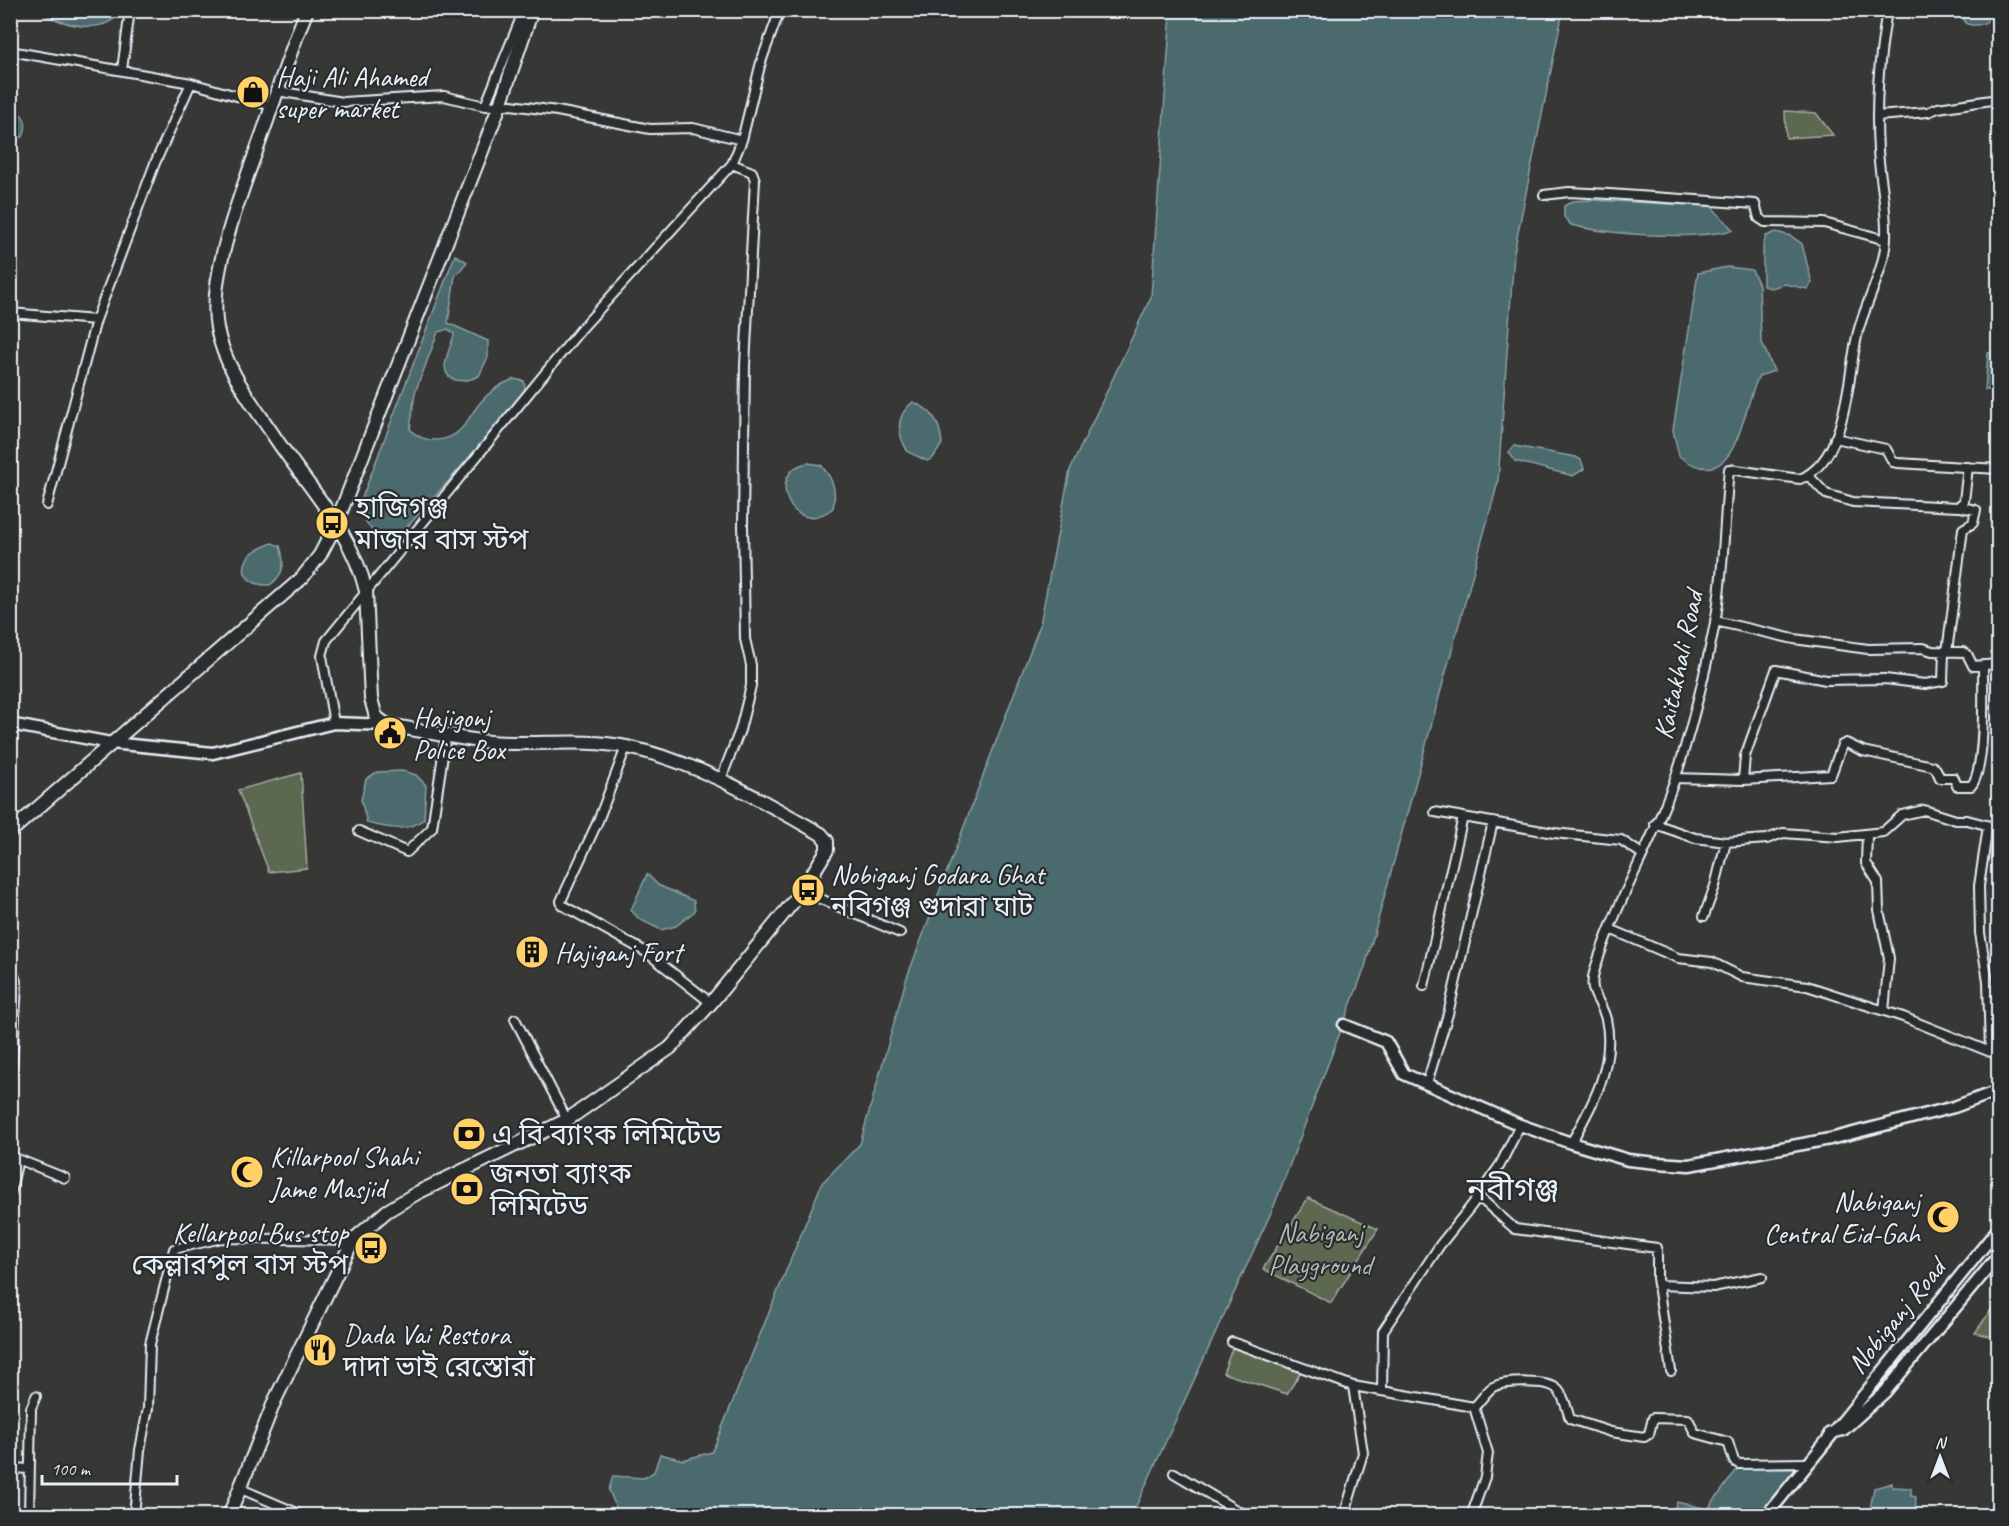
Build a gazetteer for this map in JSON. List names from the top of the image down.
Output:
{
  "streets": {
    "main road": ["Nobiganj Road"],
    "street": ["Kaitakhali Road"]
  },
  "districts": ["নবীগঞ্জ"],
  "parks": ["Nabiganj Playground"],
  "places": {
    "shop": ["Haji Ali Ahamed super market"],
    "bus stop": ["হাজিগঞ্জ মাজার বাস স্টপ", "Nobiganj Godara Ghat নবিগঞ্জ গুদারা ঘাট", "Kellarpool Bus stop কেল্লারপুল বাস স্টপ"],
    "public building": ["Hajigonj Police Box"],
    "building": ["Hajiganj Fort"],
    "bank": ["এ বি ব্যাংক লিমিটেড", "জনতা ব্যাংক লিমিটেড"],
    "mosque": ["Killarpool Shahi Jame Masjid", "Nabiganj Central Eid-Gah"],
    "restaurant": ["Dada Vai Restora দাদা ভাই রেস্তোরাঁ"]
  },
  "scale_bar": "100 m",
  "north": "top"
}
